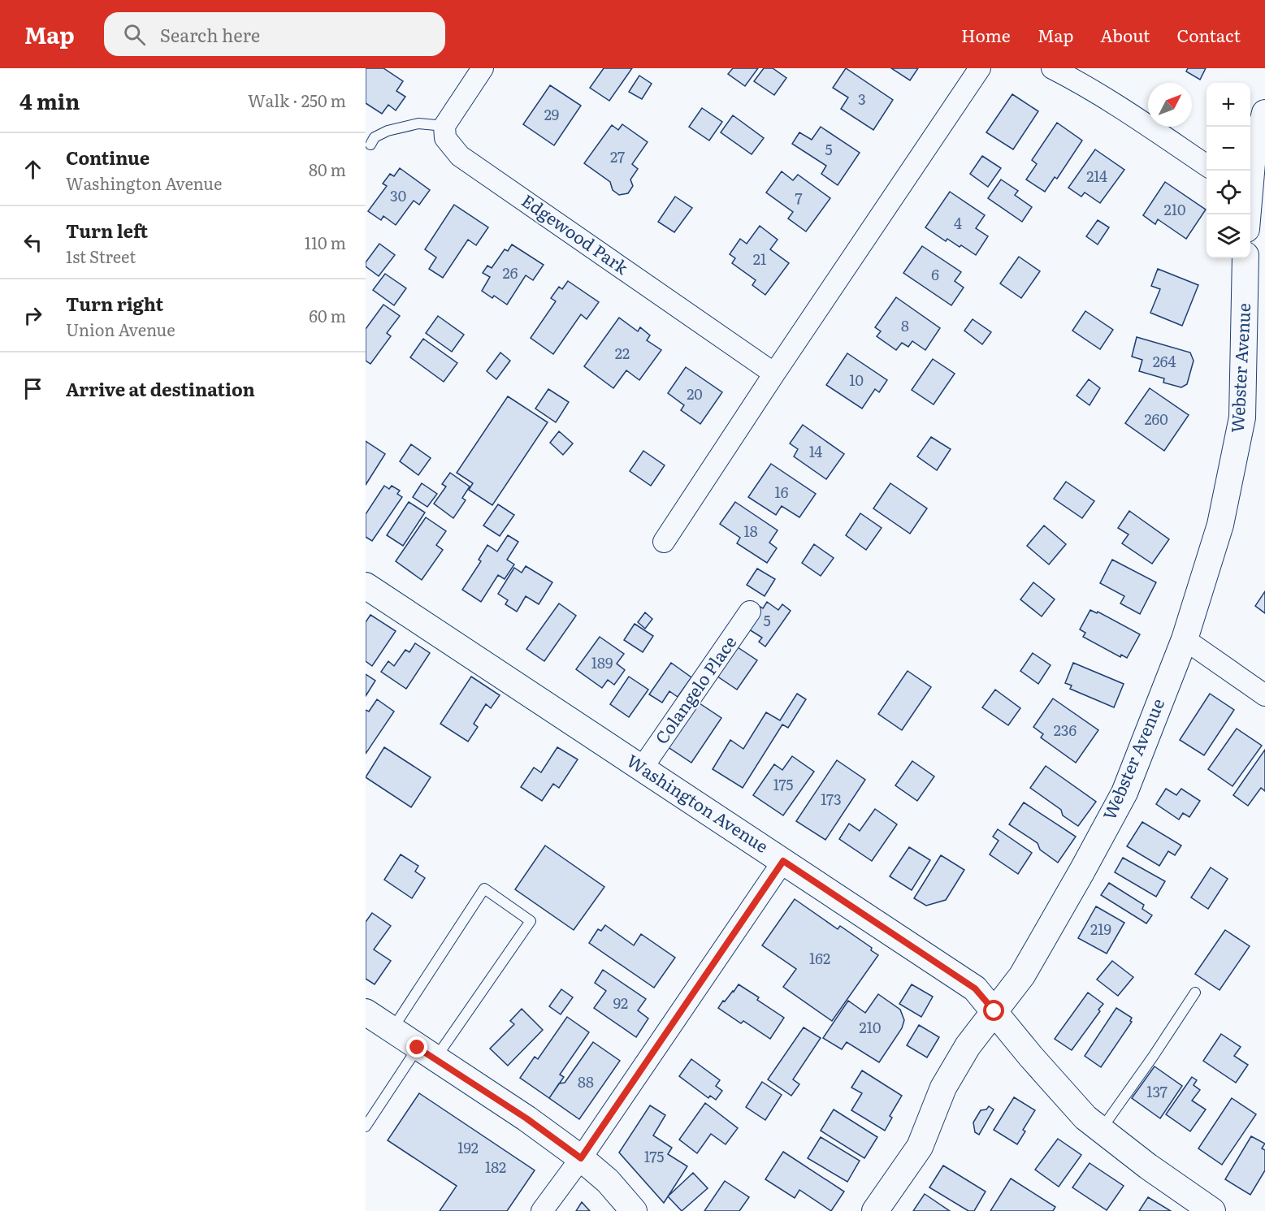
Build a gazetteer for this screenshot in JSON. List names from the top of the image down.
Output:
{
  "streets": {
    "street": [
      "Edgewood Park",
      "Webster Avenue",
      "Colangelo Place",
      "Washington Avenue"
    ]
  },
  "crossings": [
    ["Webster Avenue", "Washington Avenue"],
    ["Colangelo Place", "Washington Avenue"]
  ],
  "house_numbers": [
    "3",
    "29",
    "5",
    "27",
    "214",
    "30",
    "7",
    "210",
    "4",
    "21",
    "26",
    "6",
    "8",
    "22",
    "264",
    "10",
    "20",
    "260",
    "14",
    "16",
    "18",
    "5",
    "189",
    "236",
    "175",
    "173",
    "219",
    "162",
    "92",
    "210",
    "88",
    "137",
    "192",
    "175",
    "182"
  ],
  "north": "top right",
  "page": {
    "header": "Map",
    "search": "Search here",
    "nav": [
      "Home",
      "Map",
      "About",
      "Contact"
    ],
    "heading": ["4 min", "Walk · 250 m"],
    "map_buttons": ["+", "−"],
    "list": [
      ["Continue", "Washington Avenue", "80 m"],
      ["Turn left", "1st Street", "110 m"],
      ["Turn right", "Union Avenue", "60 m"],
      "Arrive at destination"
    ]
  }
}
